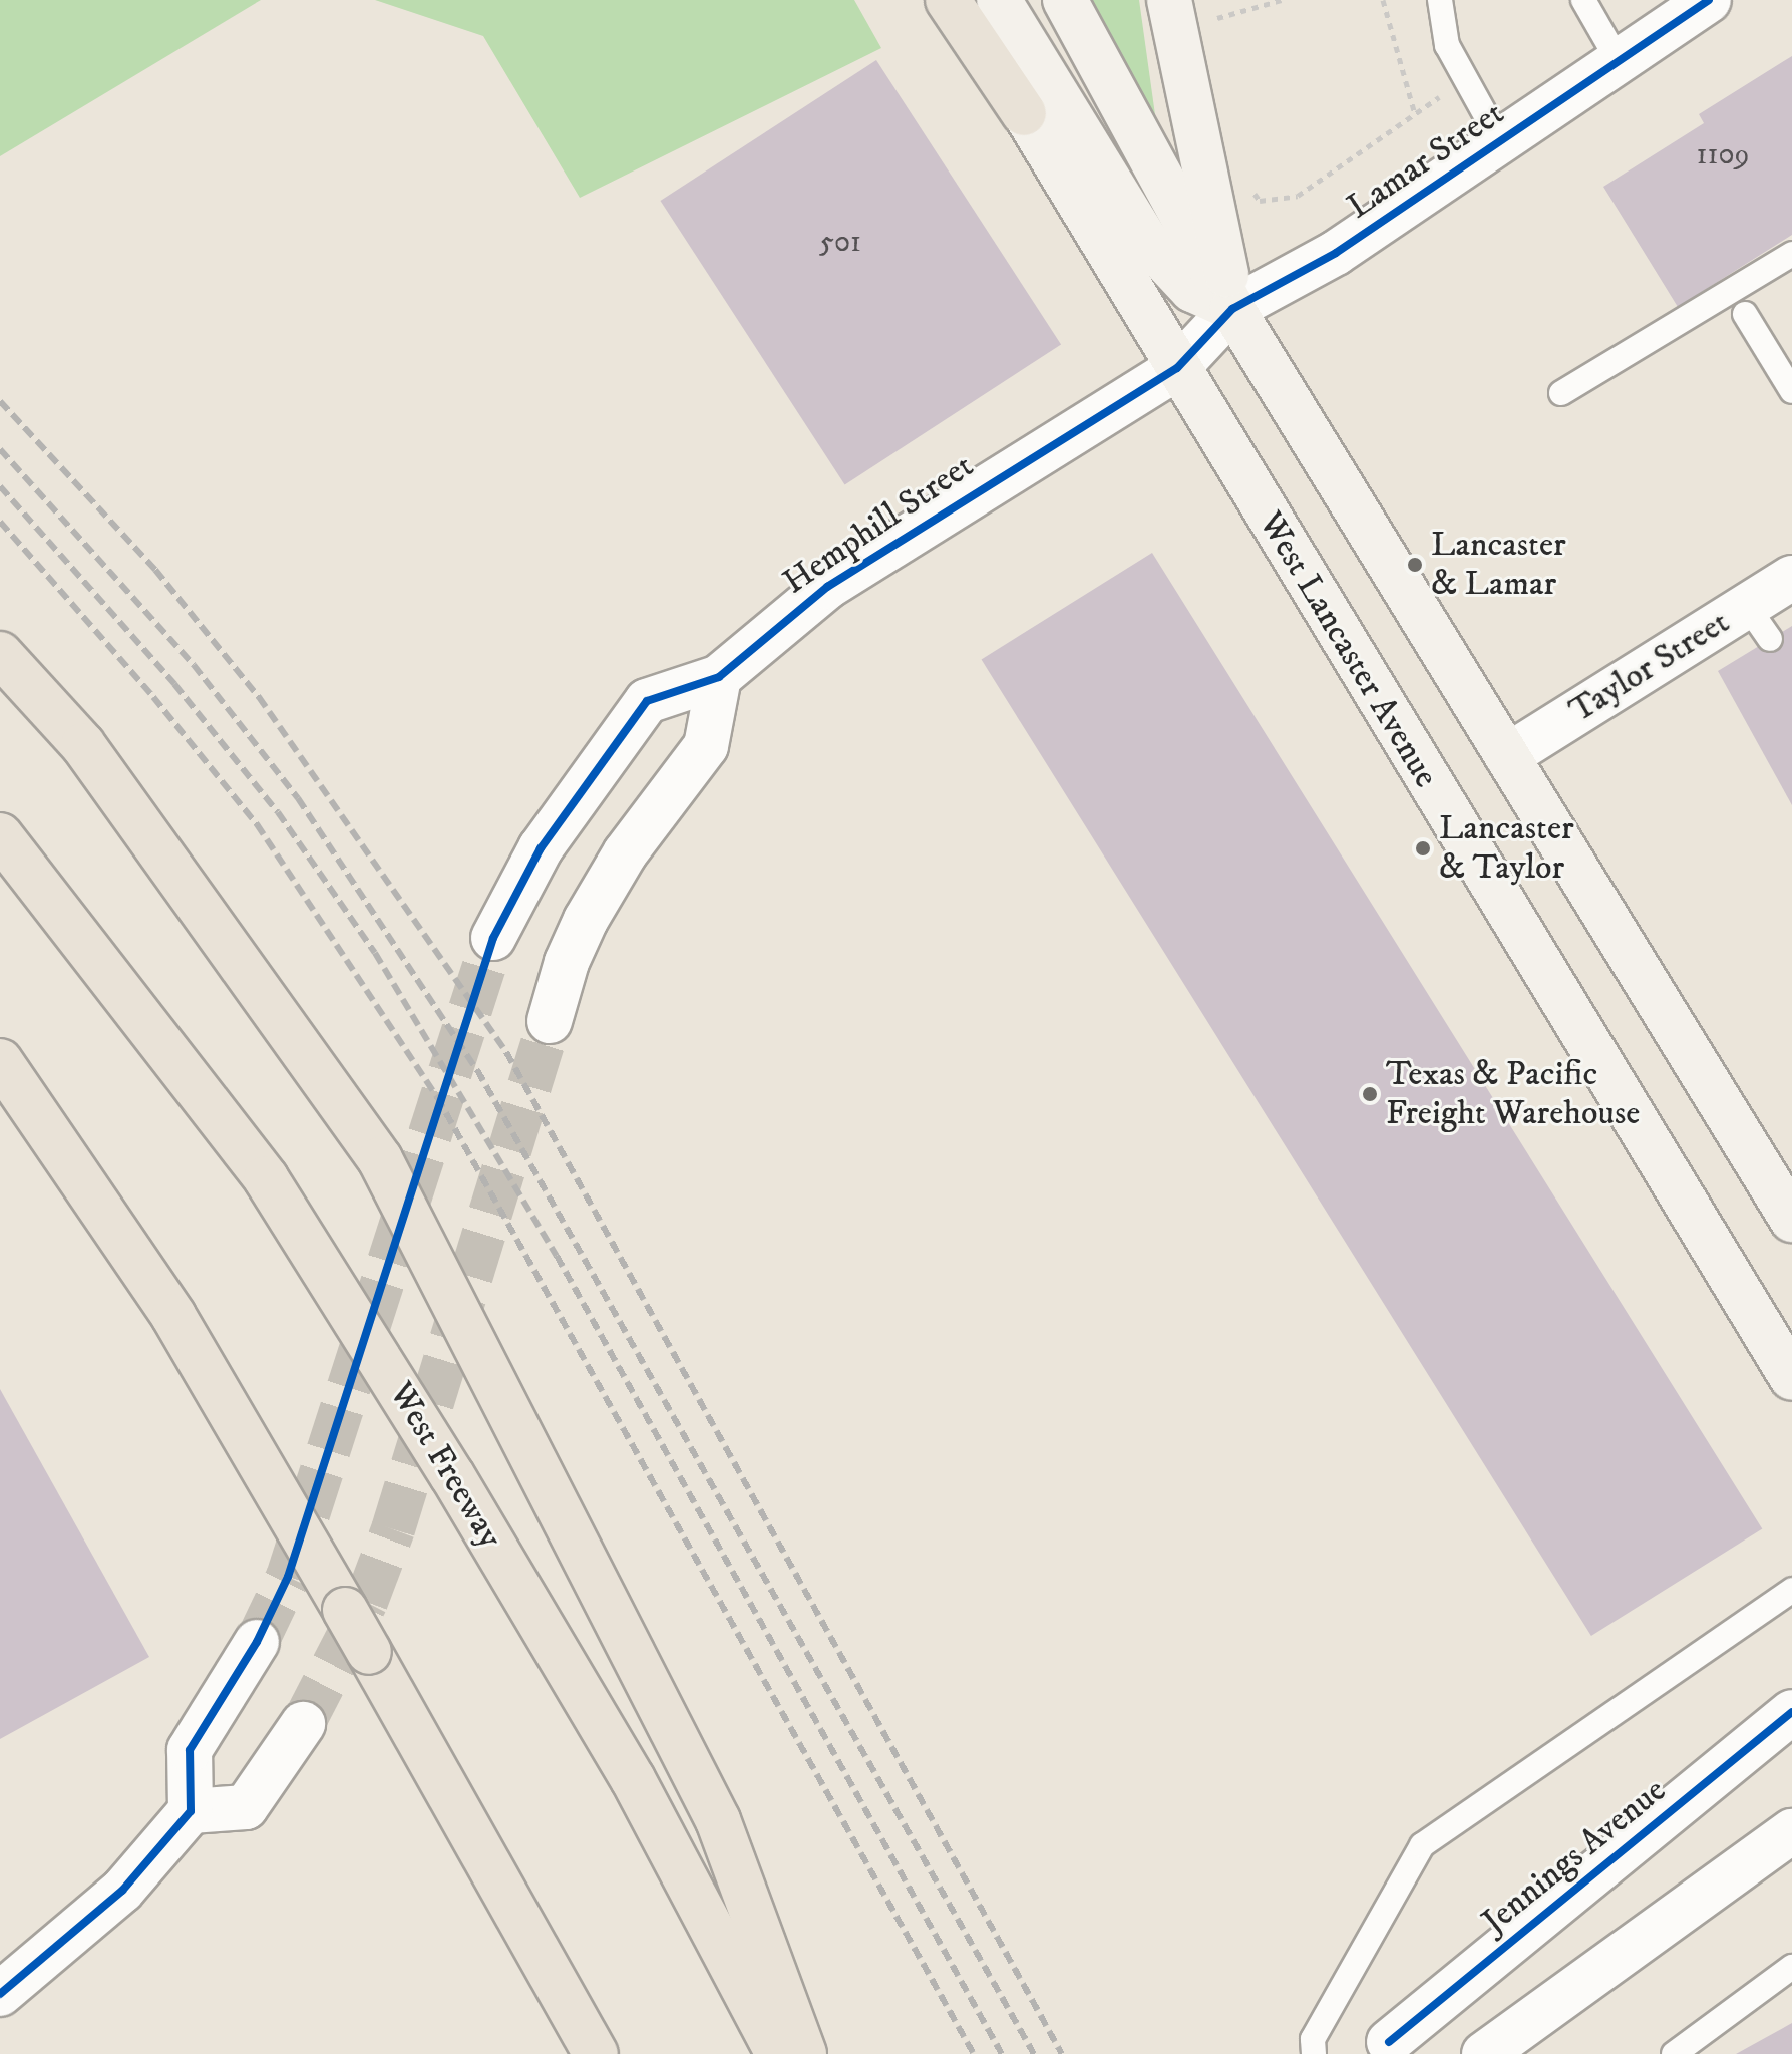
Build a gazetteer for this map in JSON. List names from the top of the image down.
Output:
{
  "streets": {
    "highway": ["West Freeway"],
    "main road": ["West Lancaster Avenue"],
    "street": [
      "Lamar Street",
      "Hemphill Street",
      "Taylor Street",
      "Jennings Avenue"
    ]
  },
  "crossings": [
    ["Lamar Street", "Hemphill Street"],
    ["Lamar Street", "West Lancaster Avenue"],
    ["Hemphill Street", "West Lancaster Avenue"]
  ],
  "places": ["Lancaster & Lamar", "Lancaster & Taylor", "Texas & Pacific Freight Warehouse"],
  "house_numbers": ["1109", "501"]
}
